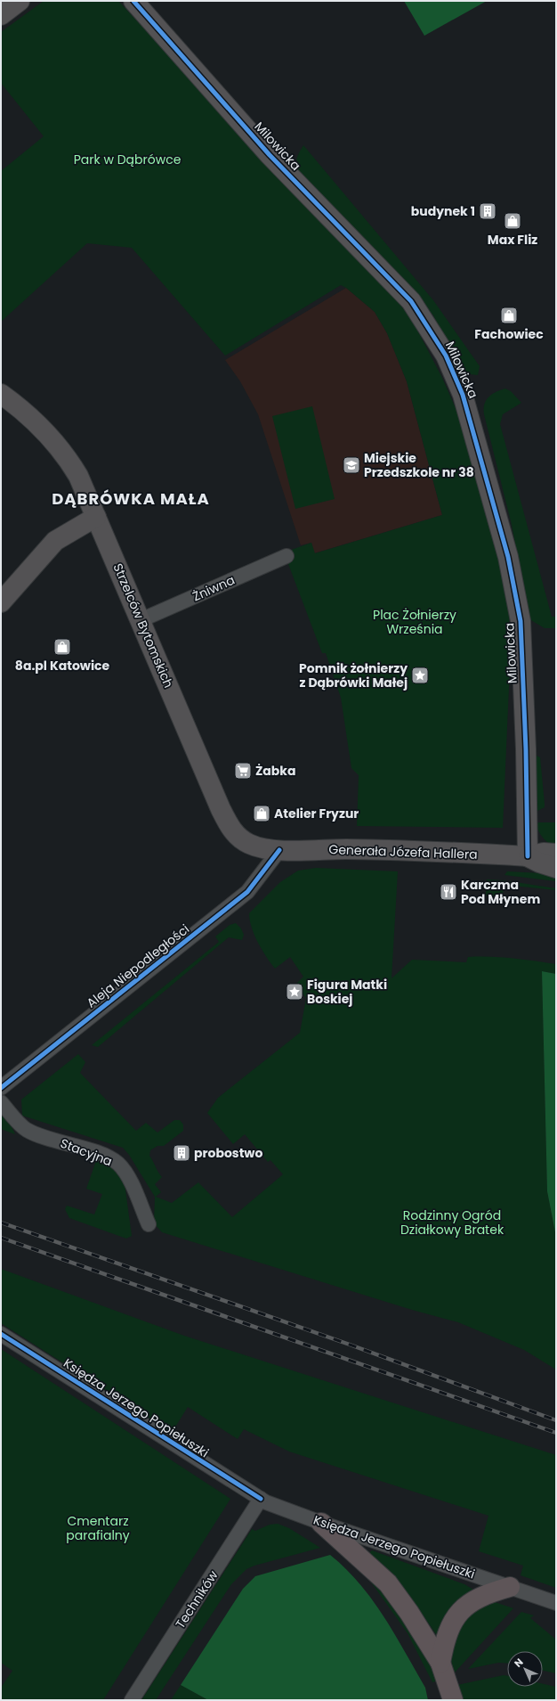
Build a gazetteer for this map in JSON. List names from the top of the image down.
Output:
{
  "streets": {
    "street": [
      "Milowicka",
      "Żniwna",
      "Strzelców Bytomskich",
      "Generała Józefa Hallera",
      "Aleja Niepodległości",
      "Stacyjna",
      "Księdza Jerzego Popiełuszki",
      "Techników"
    ]
  },
  "crossings": [
    ["Milowicka", "Generała Józefa Hallera"],
    ["Żniwna", "Strzelców Bytomskich"],
    ["Strzelców Bytomskich", "Generała Józefa Hallera"],
    ["Strzelców Bytomskich", "Aleja Niepodległości"],
    ["Generała Józefa Hallera", "Aleja Niepodległości"],
    ["Księdza Jerzego Popiełuszki", "Techników"]
  ],
  "districts": ["DĄBRÓWKA MAŁA"],
  "parks": [
    "Park w Dąbrówce",
    "Plac Żołnierzy Września",
    "Rodzinny Ogród Działkowy Bratek",
    "Cmentarz parafialny"
  ],
  "places": {
    "building": ["budynek 1", "probostwo"],
    "shop": [
      "Max Fliz",
      "Fachowiec",
      "8a.pl Katowice",
      "Atelier Fryzur"
    ],
    "school or university": ["Miejskie Przedszkole nr 38"],
    "place": ["Pomnik żołnierzy z Dąbrówki Małej", "Figura Matki Boskiej"],
    "supermarket": ["Żabka"],
    "restaurant": ["Karczma Pod Młynem"]
  },
  "north": "top left"
}
